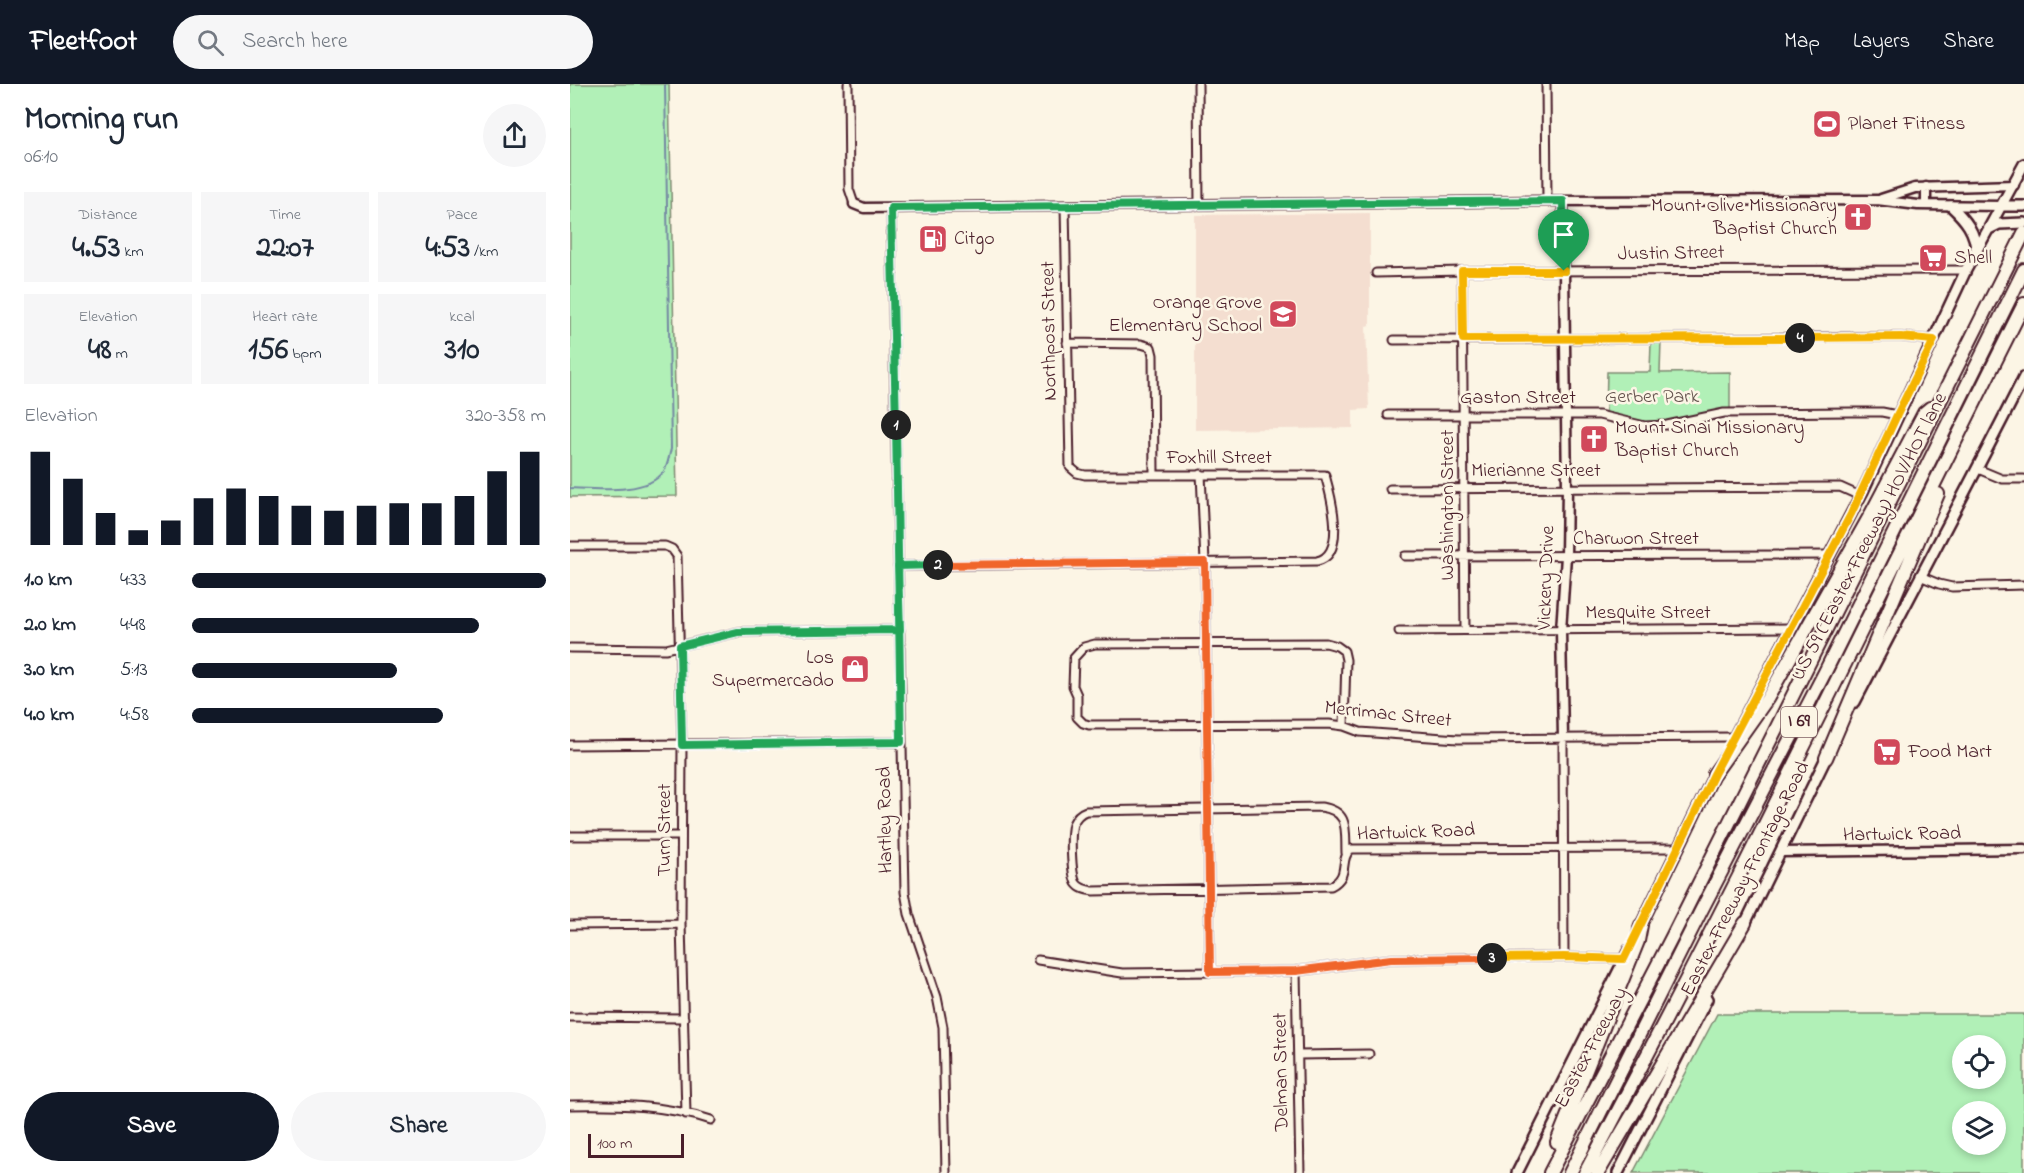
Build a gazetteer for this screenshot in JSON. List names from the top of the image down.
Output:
{
  "streets": {
    "highway": ["US 59 (Eastex Freeway) HOV/HOT lane", "I 69", "Eastex Freeway"],
    "main road": ["Eastex Freeway Frontage Road"],
    "street": [
      "Justin Street",
      "Northpost Street",
      "Gaston Street",
      "Foxhill Street",
      "Mierianne Street",
      "Washington Street",
      "Charwon Street",
      "Vickery Drive",
      "Mesquite Street",
      "Merrimac Street",
      "Hartley Road",
      "Turn Street",
      "Hartwick Road",
      "Delman Street"
    ]
  },
  "crossings": [
    ["Justin Street", "Washington Street"],
    ["Justin Street", "Vickery Drive"],
    ["Northpost Street", "Foxhill Street"],
    ["Gaston Street", "Washington Street"],
    ["Gaston Street", "Vickery Drive"],
    ["Mierianne Street", "Washington Street"],
    ["Mierianne Street", "Vickery Drive"],
    ["Washington Street", "Charwon Street"],
    ["Washington Street", "Mesquite Street"],
    ["Charwon Street", "Vickery Drive"],
    ["Vickery Drive", "Mesquite Street"],
    ["Vickery Drive", "Merrimac Street"],
    ["Vickery Drive", "Hartwick Road"],
    ["Hartwick Road", "Eastex Freeway Frontage Road"]
  ],
  "parks": ["Gerber Park"],
  "places": {
    "sports": ["Planet Fitness"],
    "church": ["Mount Olive Missionary Baptist Church", "Mount Sinai Missionary Baptist Church"],
    "fuel station": ["Citgo"],
    "supermarket": ["Shell", "Food Mart"],
    "school or university": ["Orange Grove Elementary School"],
    "shop": ["Los Supermercado"]
  },
  "scale_bar": "100 m",
  "page": {
    "header": "Fleetfoot",
    "search": "Search here",
    "nav": ["Map", "Layers", "Share"],
    "heading": ["Morning run", "06:10"],
    "stats": [
      ["Distance", "4.53 km"],
      ["Time", "22:07"],
      ["Pace", "4:53 /km"],
      ["Elevation", "48 m"],
      ["Heart rate", "156 bpm"],
      ["kcal", "310"]
    ],
    "pins": [
      "4",
      "1",
      "2",
      "3"
    ],
    "chart": ["Elevation", "320–358 m"],
    "list": [
      {
        "name": "1.0 km",
        "note": "4:33"
      },
      {
        "name": "2.0 km",
        "note": "4:48"
      },
      {
        "name": "3.0 km",
        "note": "5:13"
      },
      {
        "name": "4.0 km",
        "note": "4:58"
      }
    ],
    "buttons": ["Save", "Share"],
    "scale": "100 m"
  }
}
